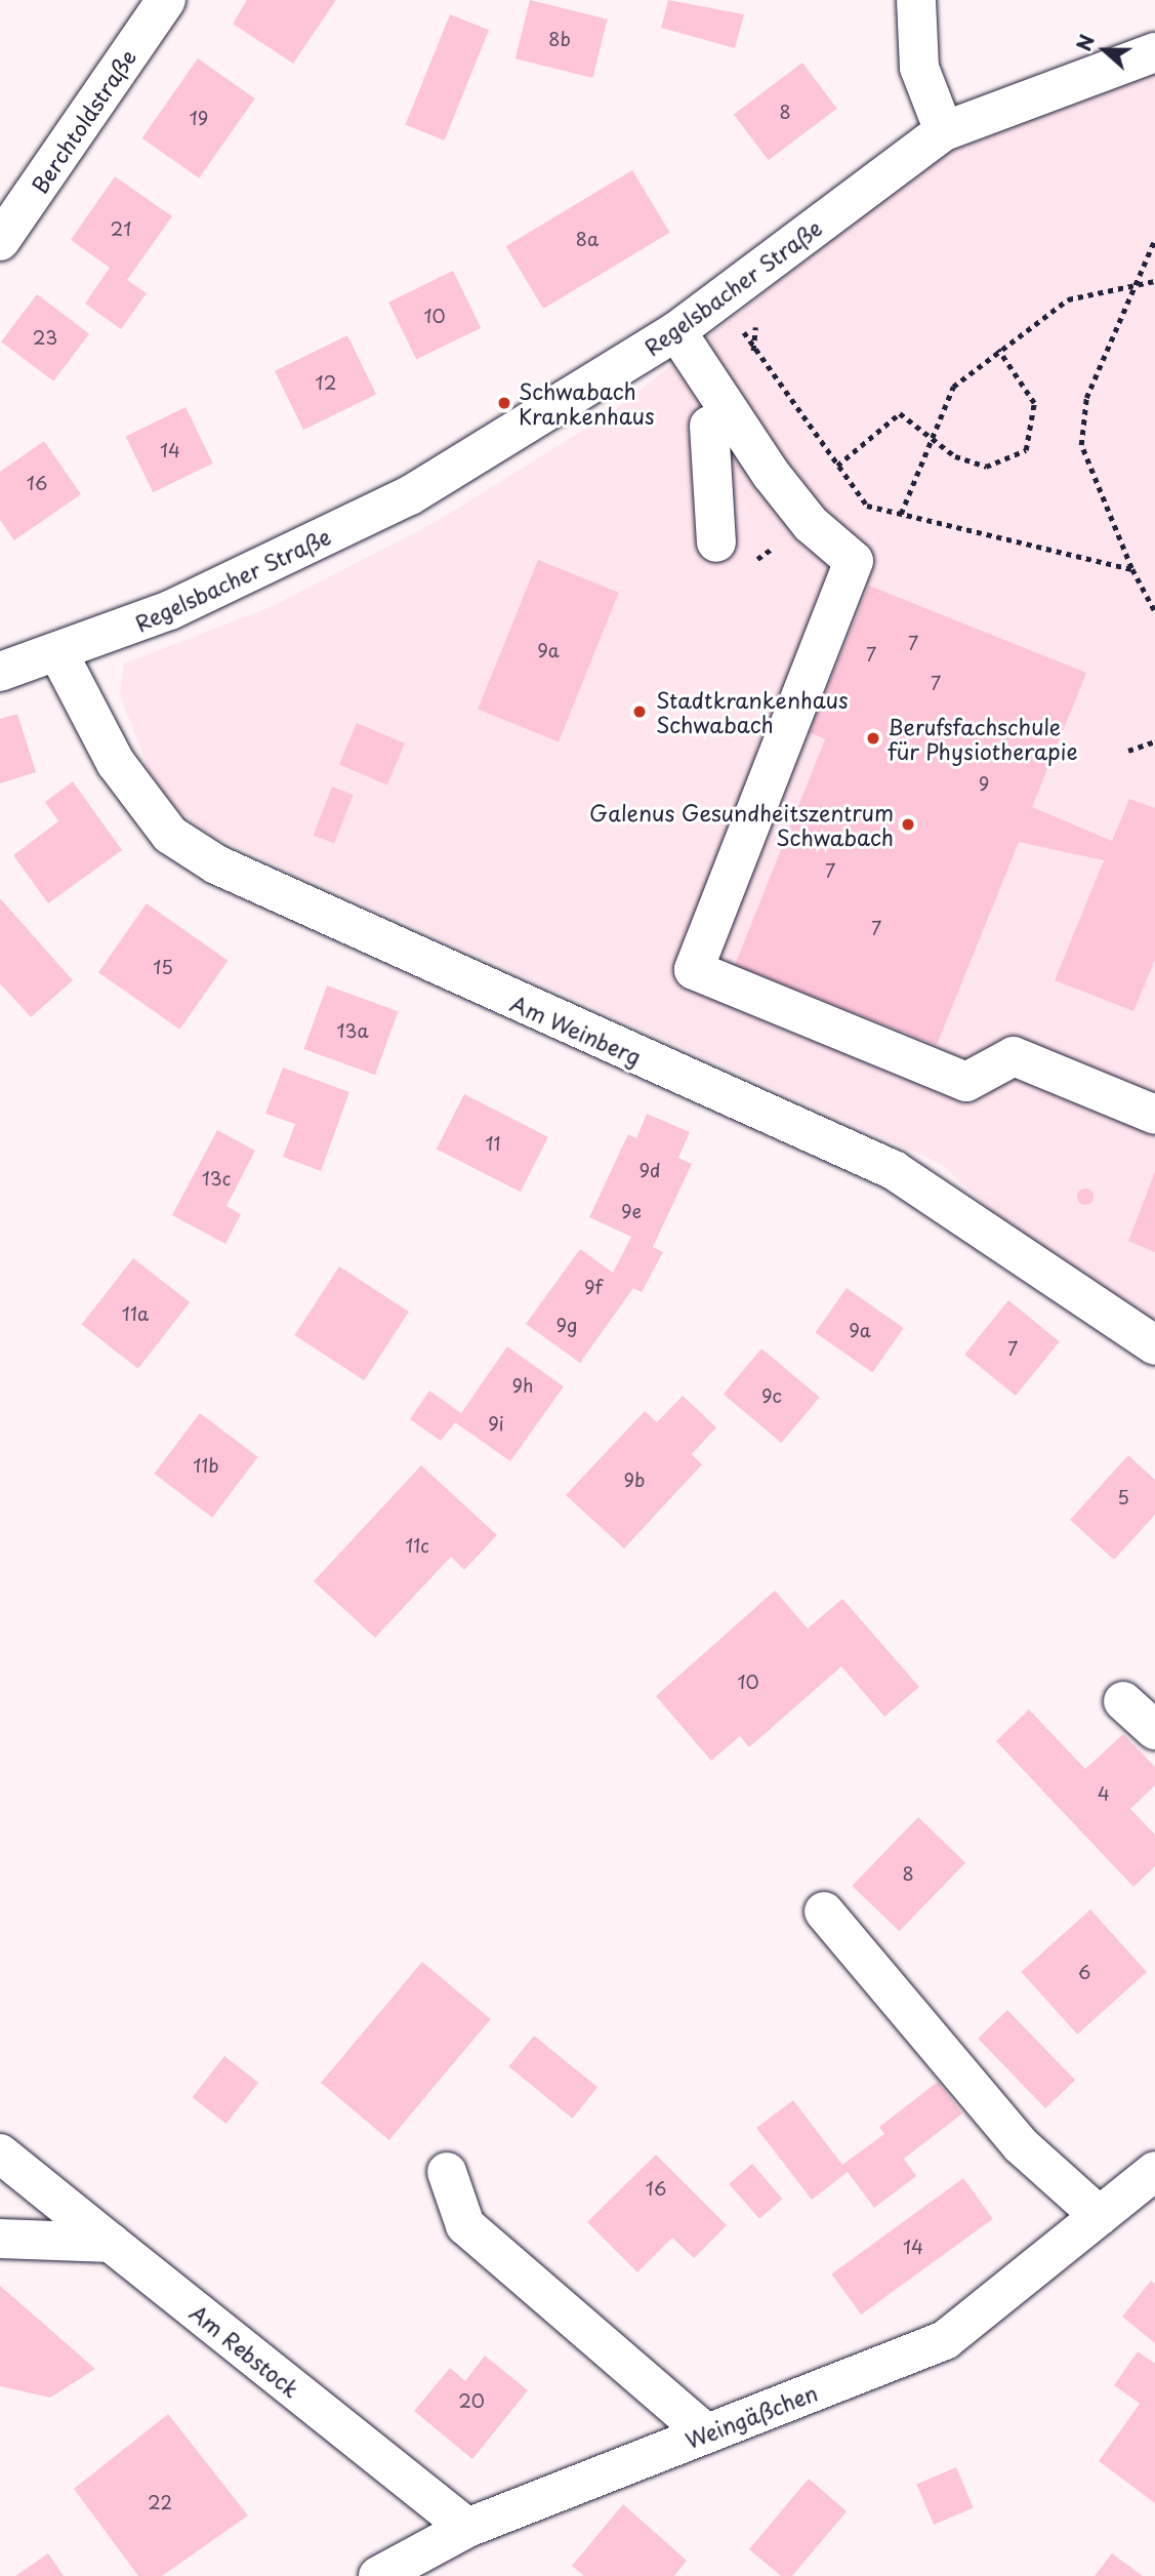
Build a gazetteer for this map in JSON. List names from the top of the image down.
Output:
{
  "streets": {
    "street": [
      "Berchtoldstraße",
      "Regelsbacher Straße",
      "Am Weinberg",
      "Am Rebstock",
      "Weingäßchen"
    ]
  },
  "crossings": [
    ["Regelsbacher Straße", "Am Weinberg"],
    ["Am Rebstock", "Weingäßchen"]
  ],
  "places": [
    "Schwabach Krankenhaus",
    "Stadtkrankenhaus Schwabach",
    "Berufsfachschule für Physiotherapie",
    "Galenus Gesundheitszentrum Schwabach"
  ],
  "house_numbers": [
    "8b",
    "8",
    "19",
    "21",
    "8a",
    "10",
    "23",
    "12",
    "14",
    "16",
    "7",
    "9a",
    "7",
    "7",
    "9",
    "7",
    "7",
    "15",
    "13a",
    "11",
    "9d",
    "13c",
    "9e",
    "9f",
    "11a",
    "9g",
    "9a",
    "7",
    "9h",
    "9c",
    "9i",
    "11b",
    "9b",
    "5",
    "11c",
    "10",
    "4",
    "8",
    "6",
    "16",
    "14",
    "20",
    "22"
  ],
  "north": "left"
}
